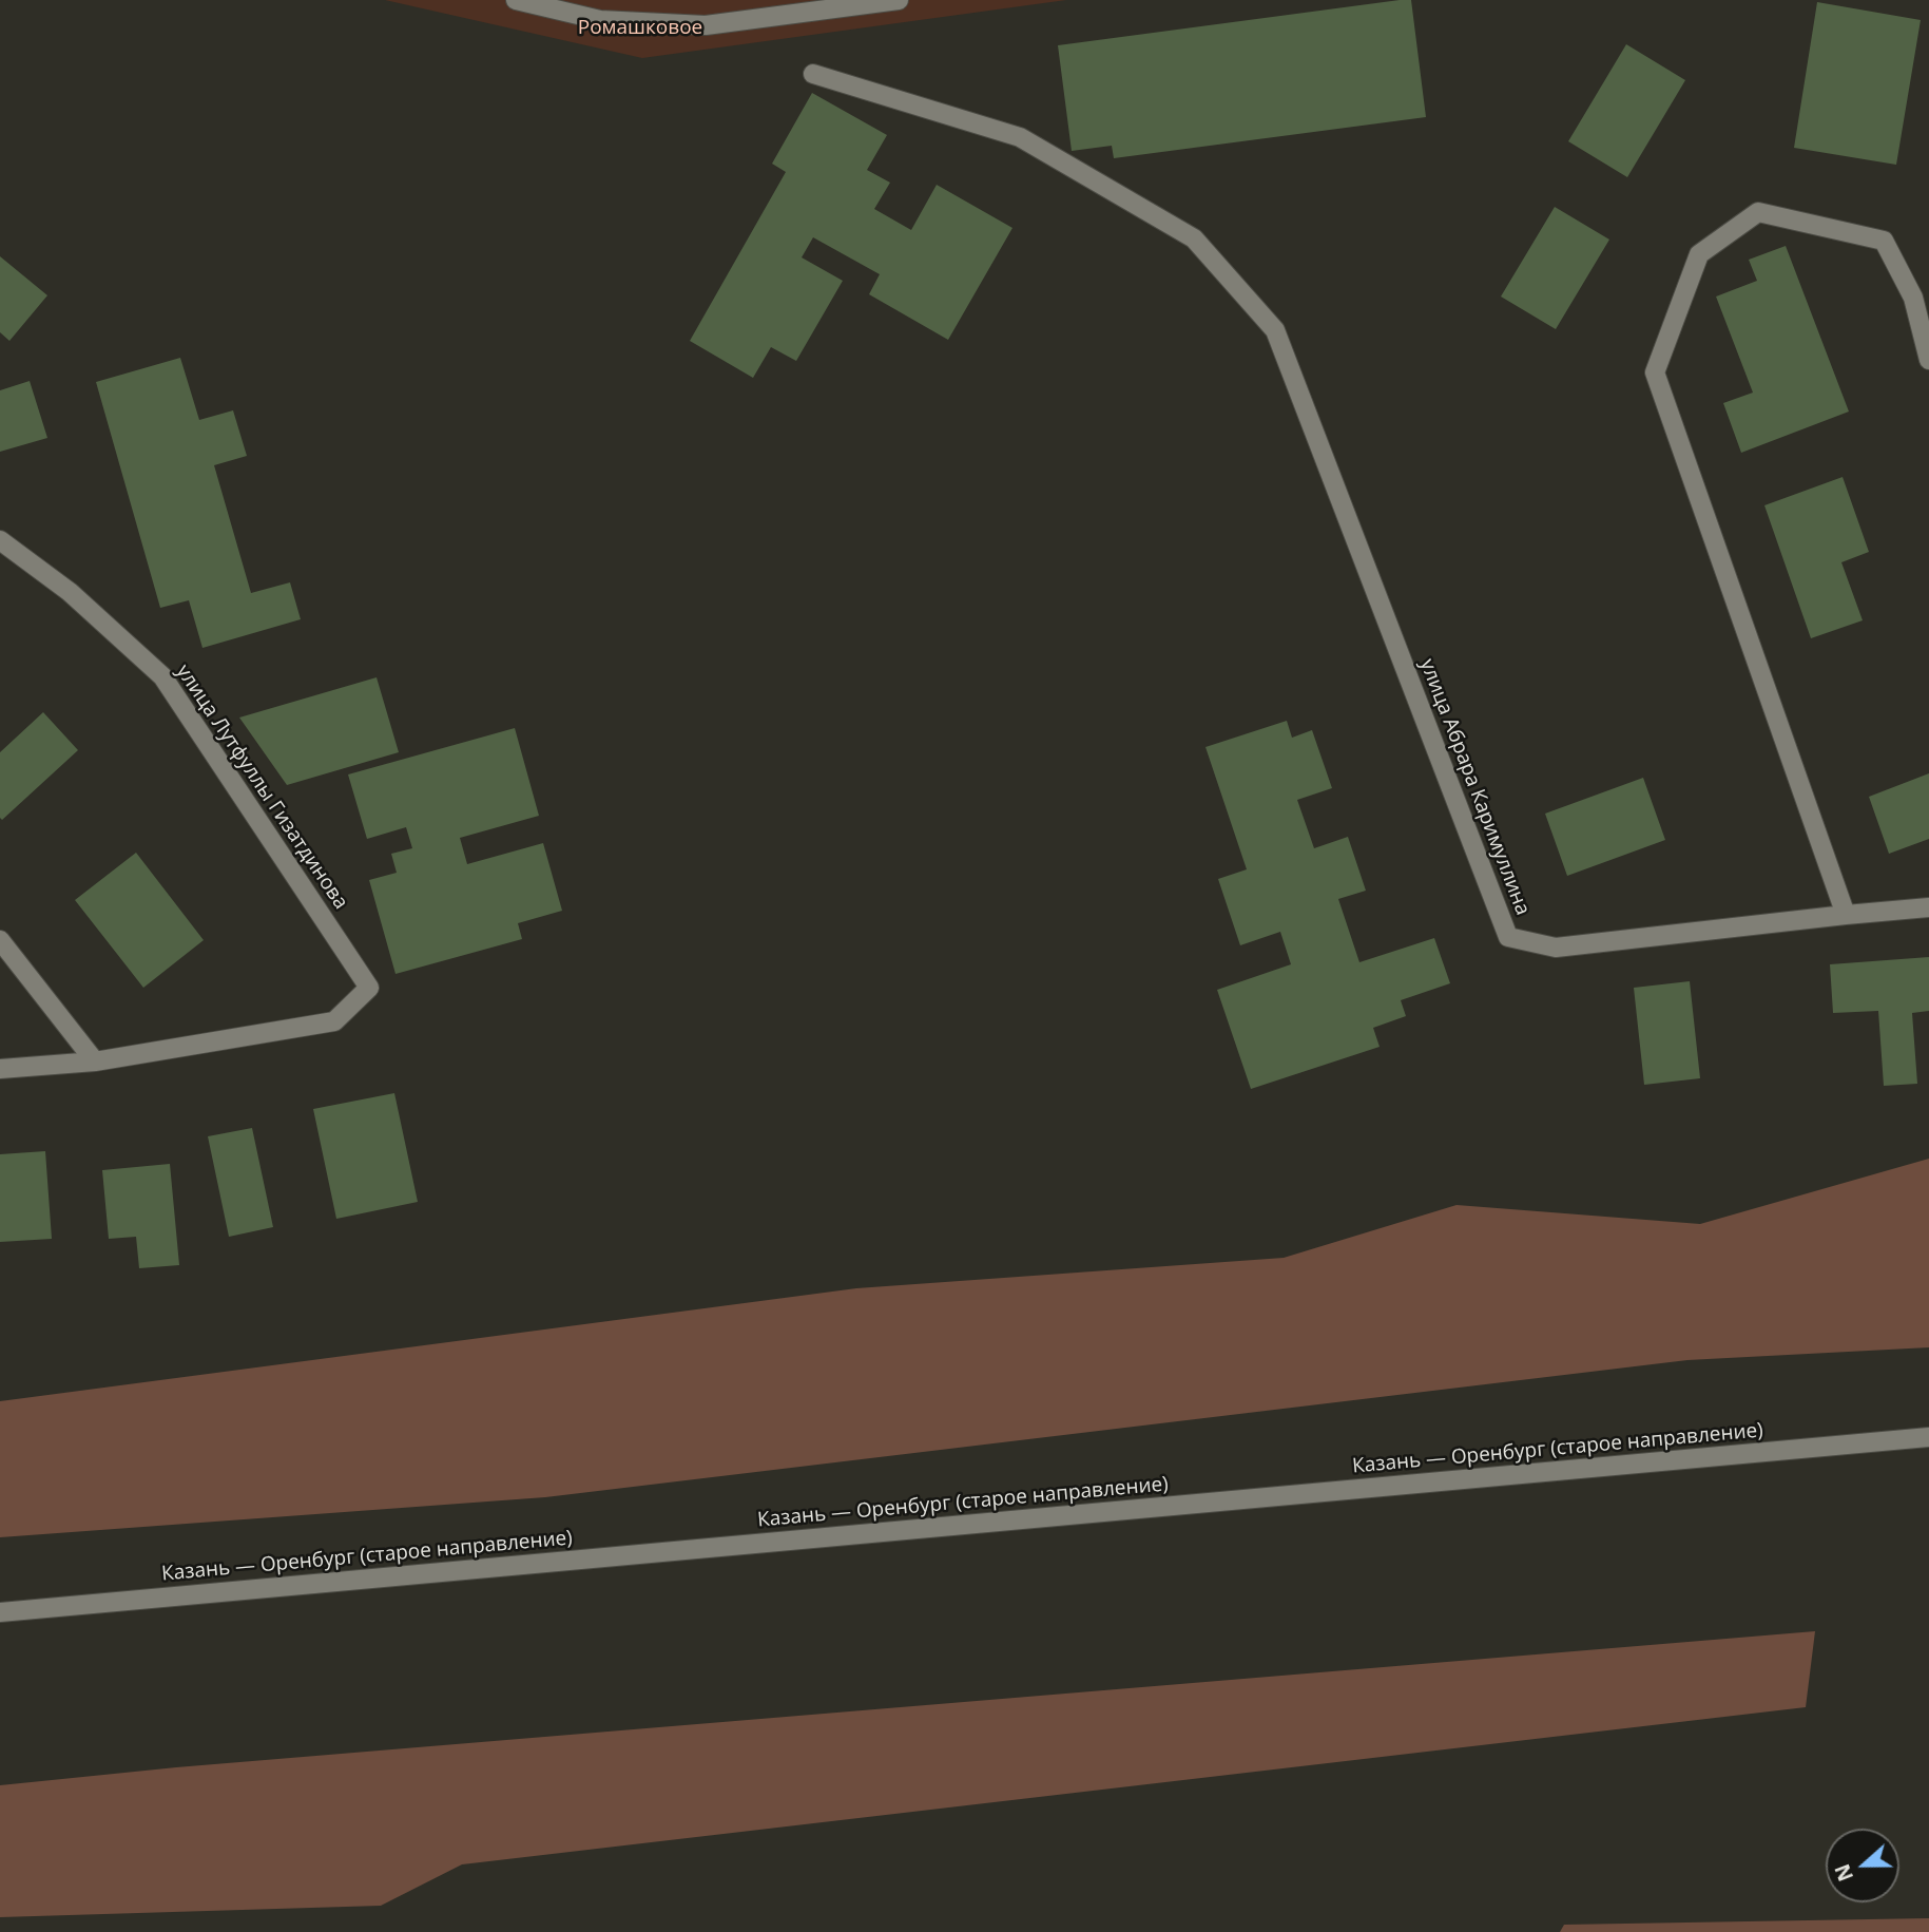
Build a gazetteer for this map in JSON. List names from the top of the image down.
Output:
{
  "streets": {
    "street": ["улица Лутфуллы Гизатдинова", "улица Абрара Каримуллина", "Казань — Оренбург (старое направление)"]
  },
  "parks": ["Ромашковое"],
  "north": "left"
}
